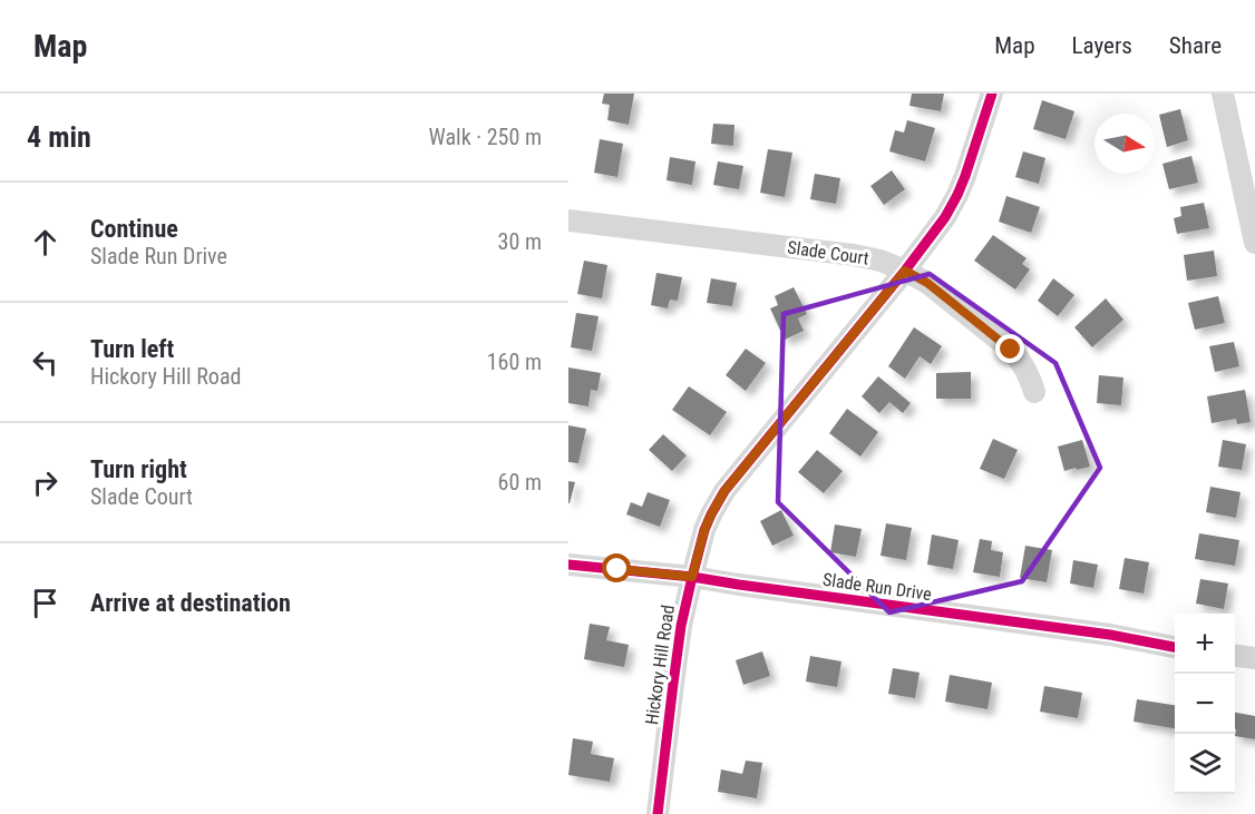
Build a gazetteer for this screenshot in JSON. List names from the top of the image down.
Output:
{
  "streets": {
    "street": ["Slade Court", "Slade Run Drive", "Hickory Hill Road"]
  },
  "crossings": [
    ["Slade Court", "Hickory Hill Road"],
    ["Slade Run Drive", "Hickory Hill Road"]
  ],
  "north": "right",
  "page": {
    "header": "Map",
    "nav": ["Map", "Layers", "Share"],
    "heading": ["4 min", "Walk · 250 m"],
    "list": [
      ["Continue", "Slade Run Drive", "30 m"],
      ["Turn left", "Hickory Hill Road", "160 m"],
      ["Turn right", "Slade Court", "60 m"],
      "Arrive at destination"
    ],
    "map_buttons": ["+", "−"]
  }
}
